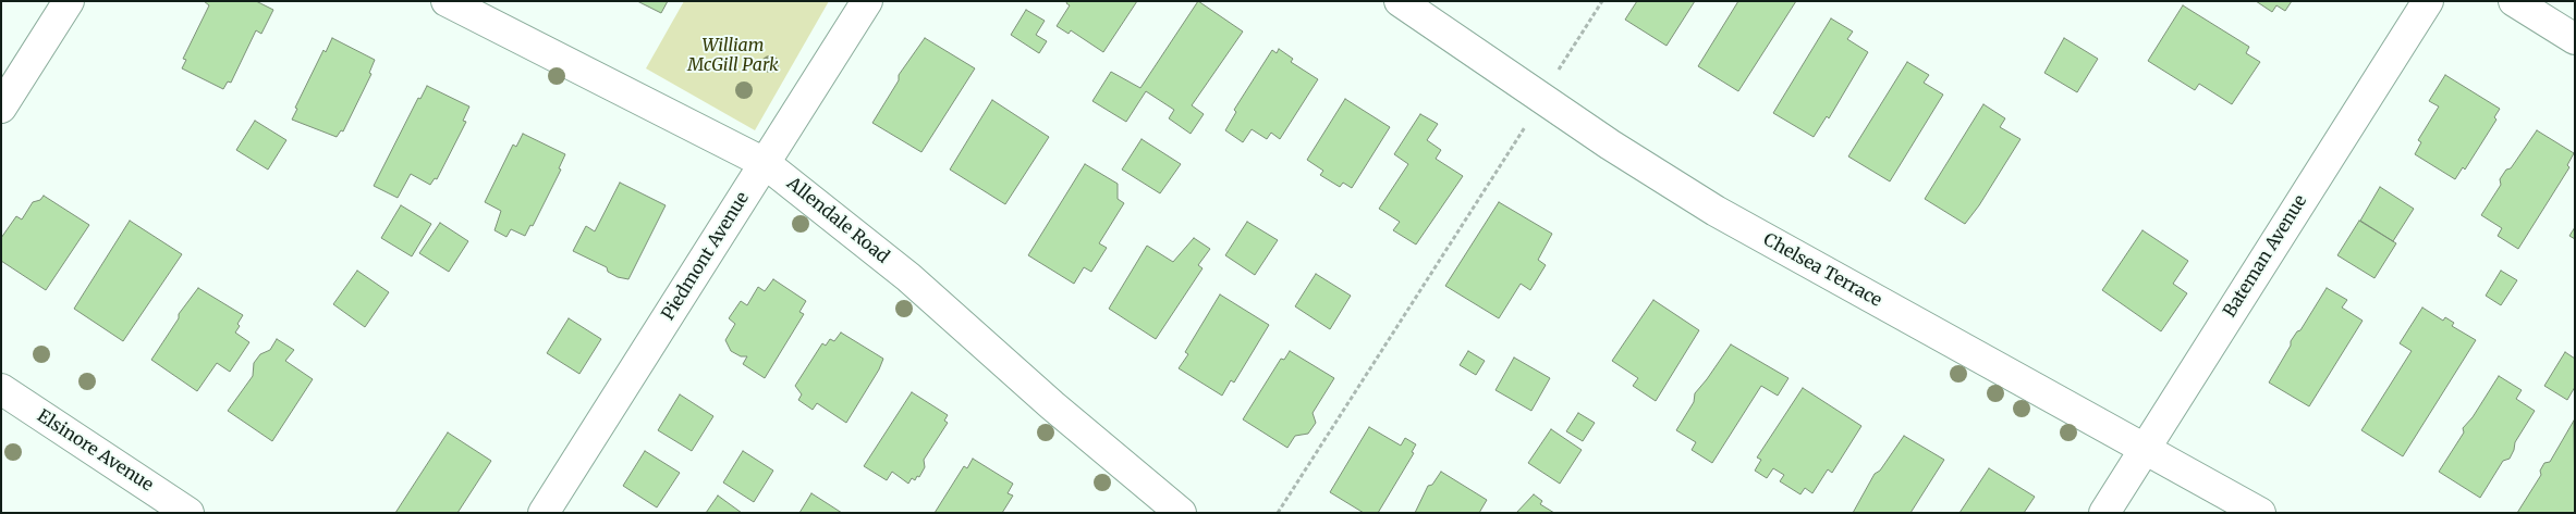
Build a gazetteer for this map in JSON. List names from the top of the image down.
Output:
{
  "streets": {
    "street": [
      "Allendale Road",
      "Piedmont Avenue",
      "Bateman Avenue",
      "Chelsea Terrace",
      "Elsinore Avenue"
    ]
  },
  "crossings": [
    ["Allendale Road", "Piedmont Avenue"],
    ["Bateman Avenue", "Chelsea Terrace"]
  ],
  "parks": ["William McGill Park"]
}
